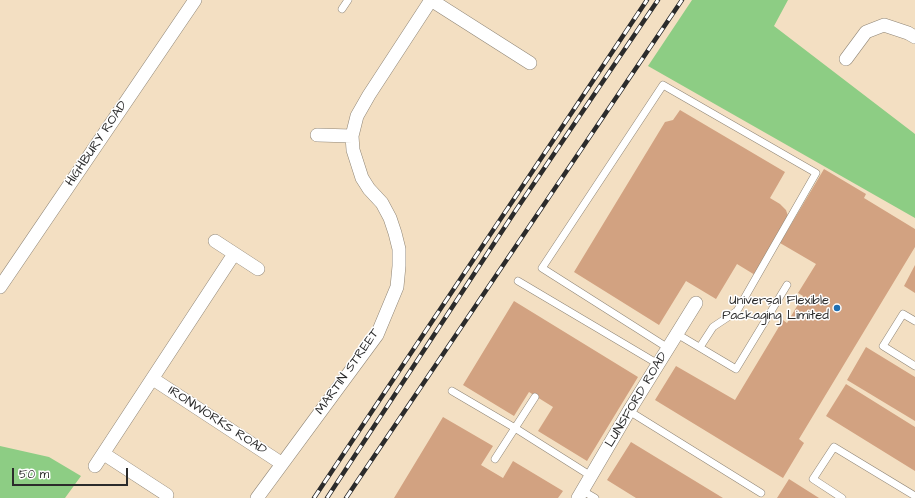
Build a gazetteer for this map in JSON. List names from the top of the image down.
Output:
{
  "streets": {
    "street": [
      "HIGHBURY ROAD",
      "MARTIN STREET",
      "LUNSFORD ROAD",
      "IRONWORKS ROAD"
    ]
  },
  "crossings": [
    ["MARTIN STREET", "IRONWORKS ROAD"]
  ],
  "places": ["Universal Flexible Packaging Limited"],
  "scale_bar": "50 m"
}
